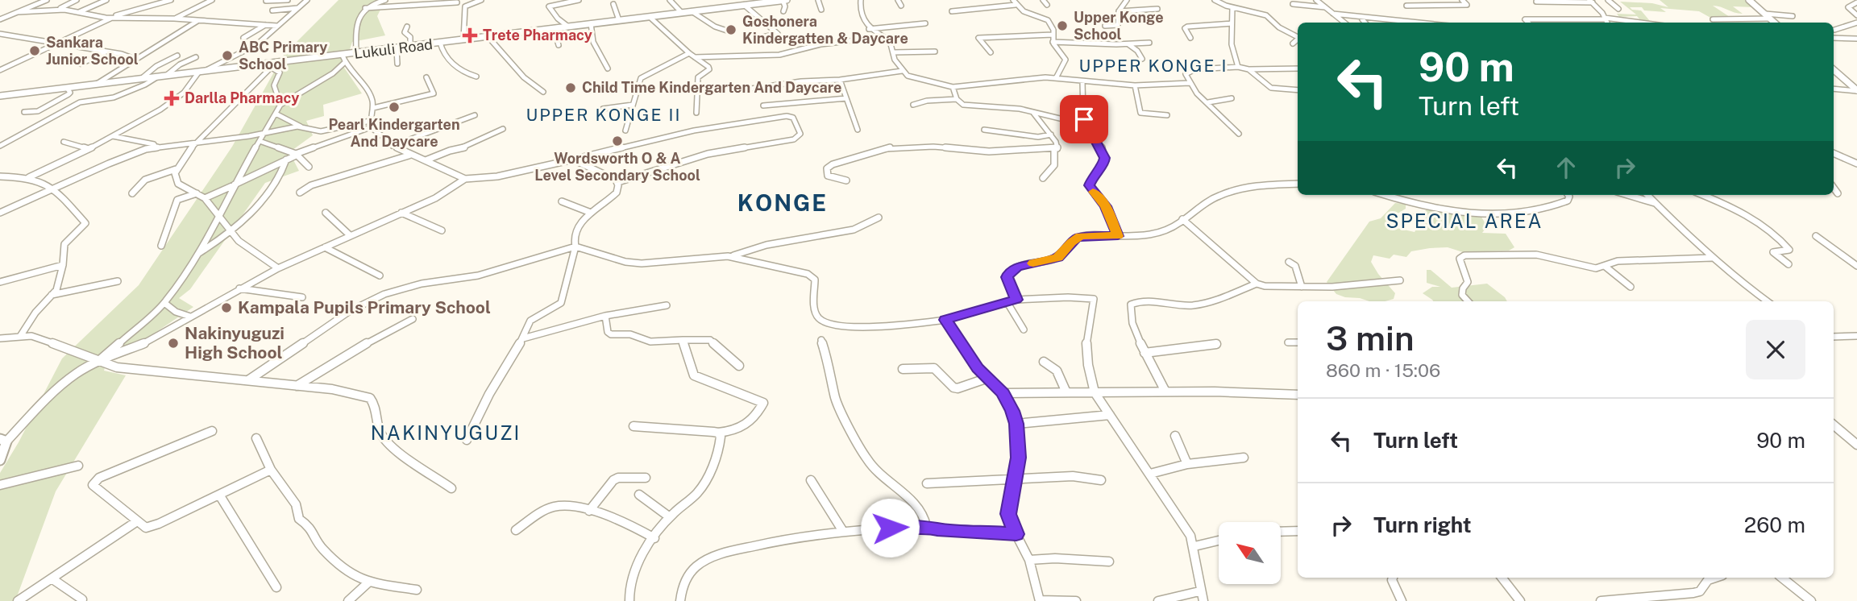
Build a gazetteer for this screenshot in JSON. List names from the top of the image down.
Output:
{
  "streets": {
    "street": ["Lukuli Road"]
  },
  "districts": [
    "UPPER KONGE I",
    "UPPER KONGE II",
    "KONGE",
    "SPECIAL AREA",
    "NAKINYUGUZI"
  ],
  "places": {
    "other": [
      "Upper Konge School",
      "Goshonera Kindergatten & Daycare",
      "Sankara Junior School",
      "ABC Primary School",
      "Child Time Kindergarten And Daycare",
      "Pearl Kindergarten And Daycare",
      "Wordsworth O & A Level Secondary School",
      "Kampala Pupils Primary School",
      "Nakinyuguzi High School"
    ],
    "health": ["Trete Pharmacy", "Darlla Pharmacy"]
  },
  "north": "top left",
  "page": {
    "turn": ["90 m", "Turn left"],
    "heading": ["3 min", "860 m · 15:06"],
    "list": [
      {
        "name": "Turn left",
        "value": "90 m"
      },
      {
        "name": "Turn right",
        "value": "260 m"
      }
    ]
  }
}
